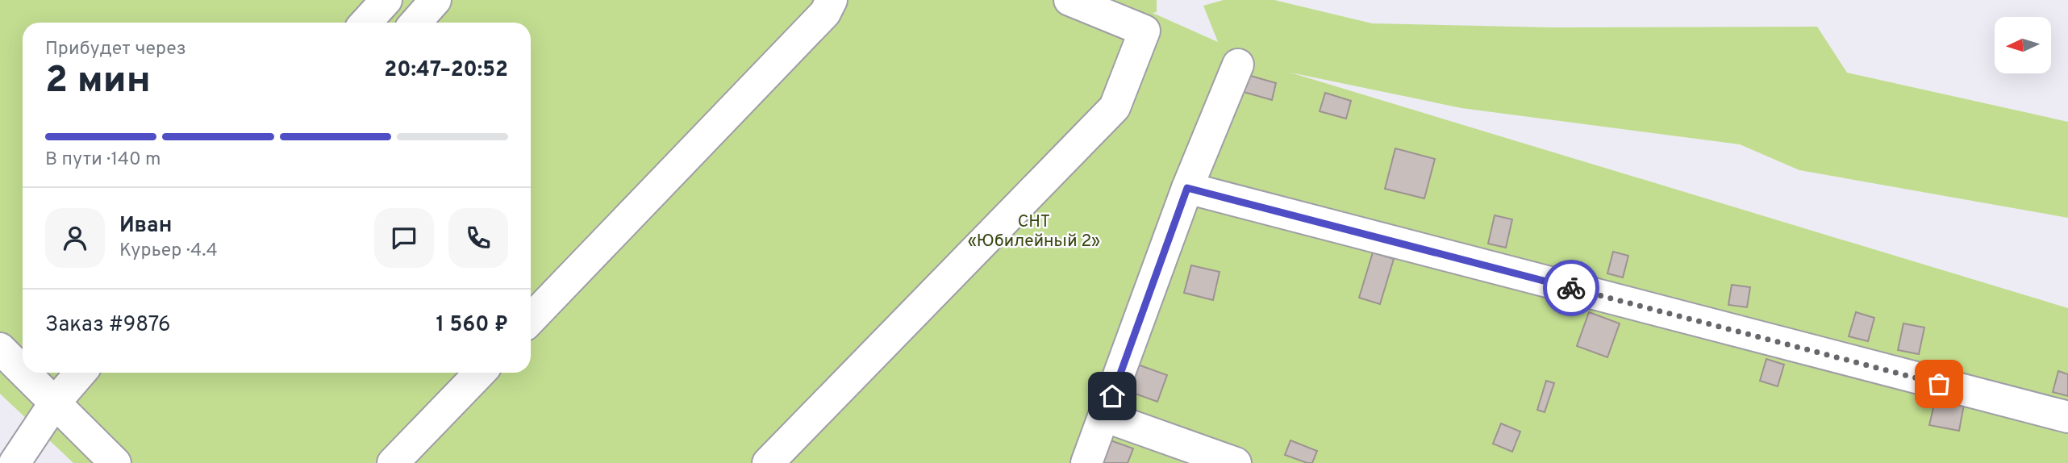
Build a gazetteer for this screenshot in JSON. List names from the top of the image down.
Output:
{
  "parks": ["СНТ «Юбилейный 2»"],
  "north": "left",
  "page": {
    "heading": ["2 мин", "Прибудет через", "20:47–20:52"],
    "panel": [
      "Иван",
      "Курьер · 4.4",
      "Заказ #9876",
      "1 560 ₽"
    ],
    "bar": "В пути · 140 m"
  }
}
